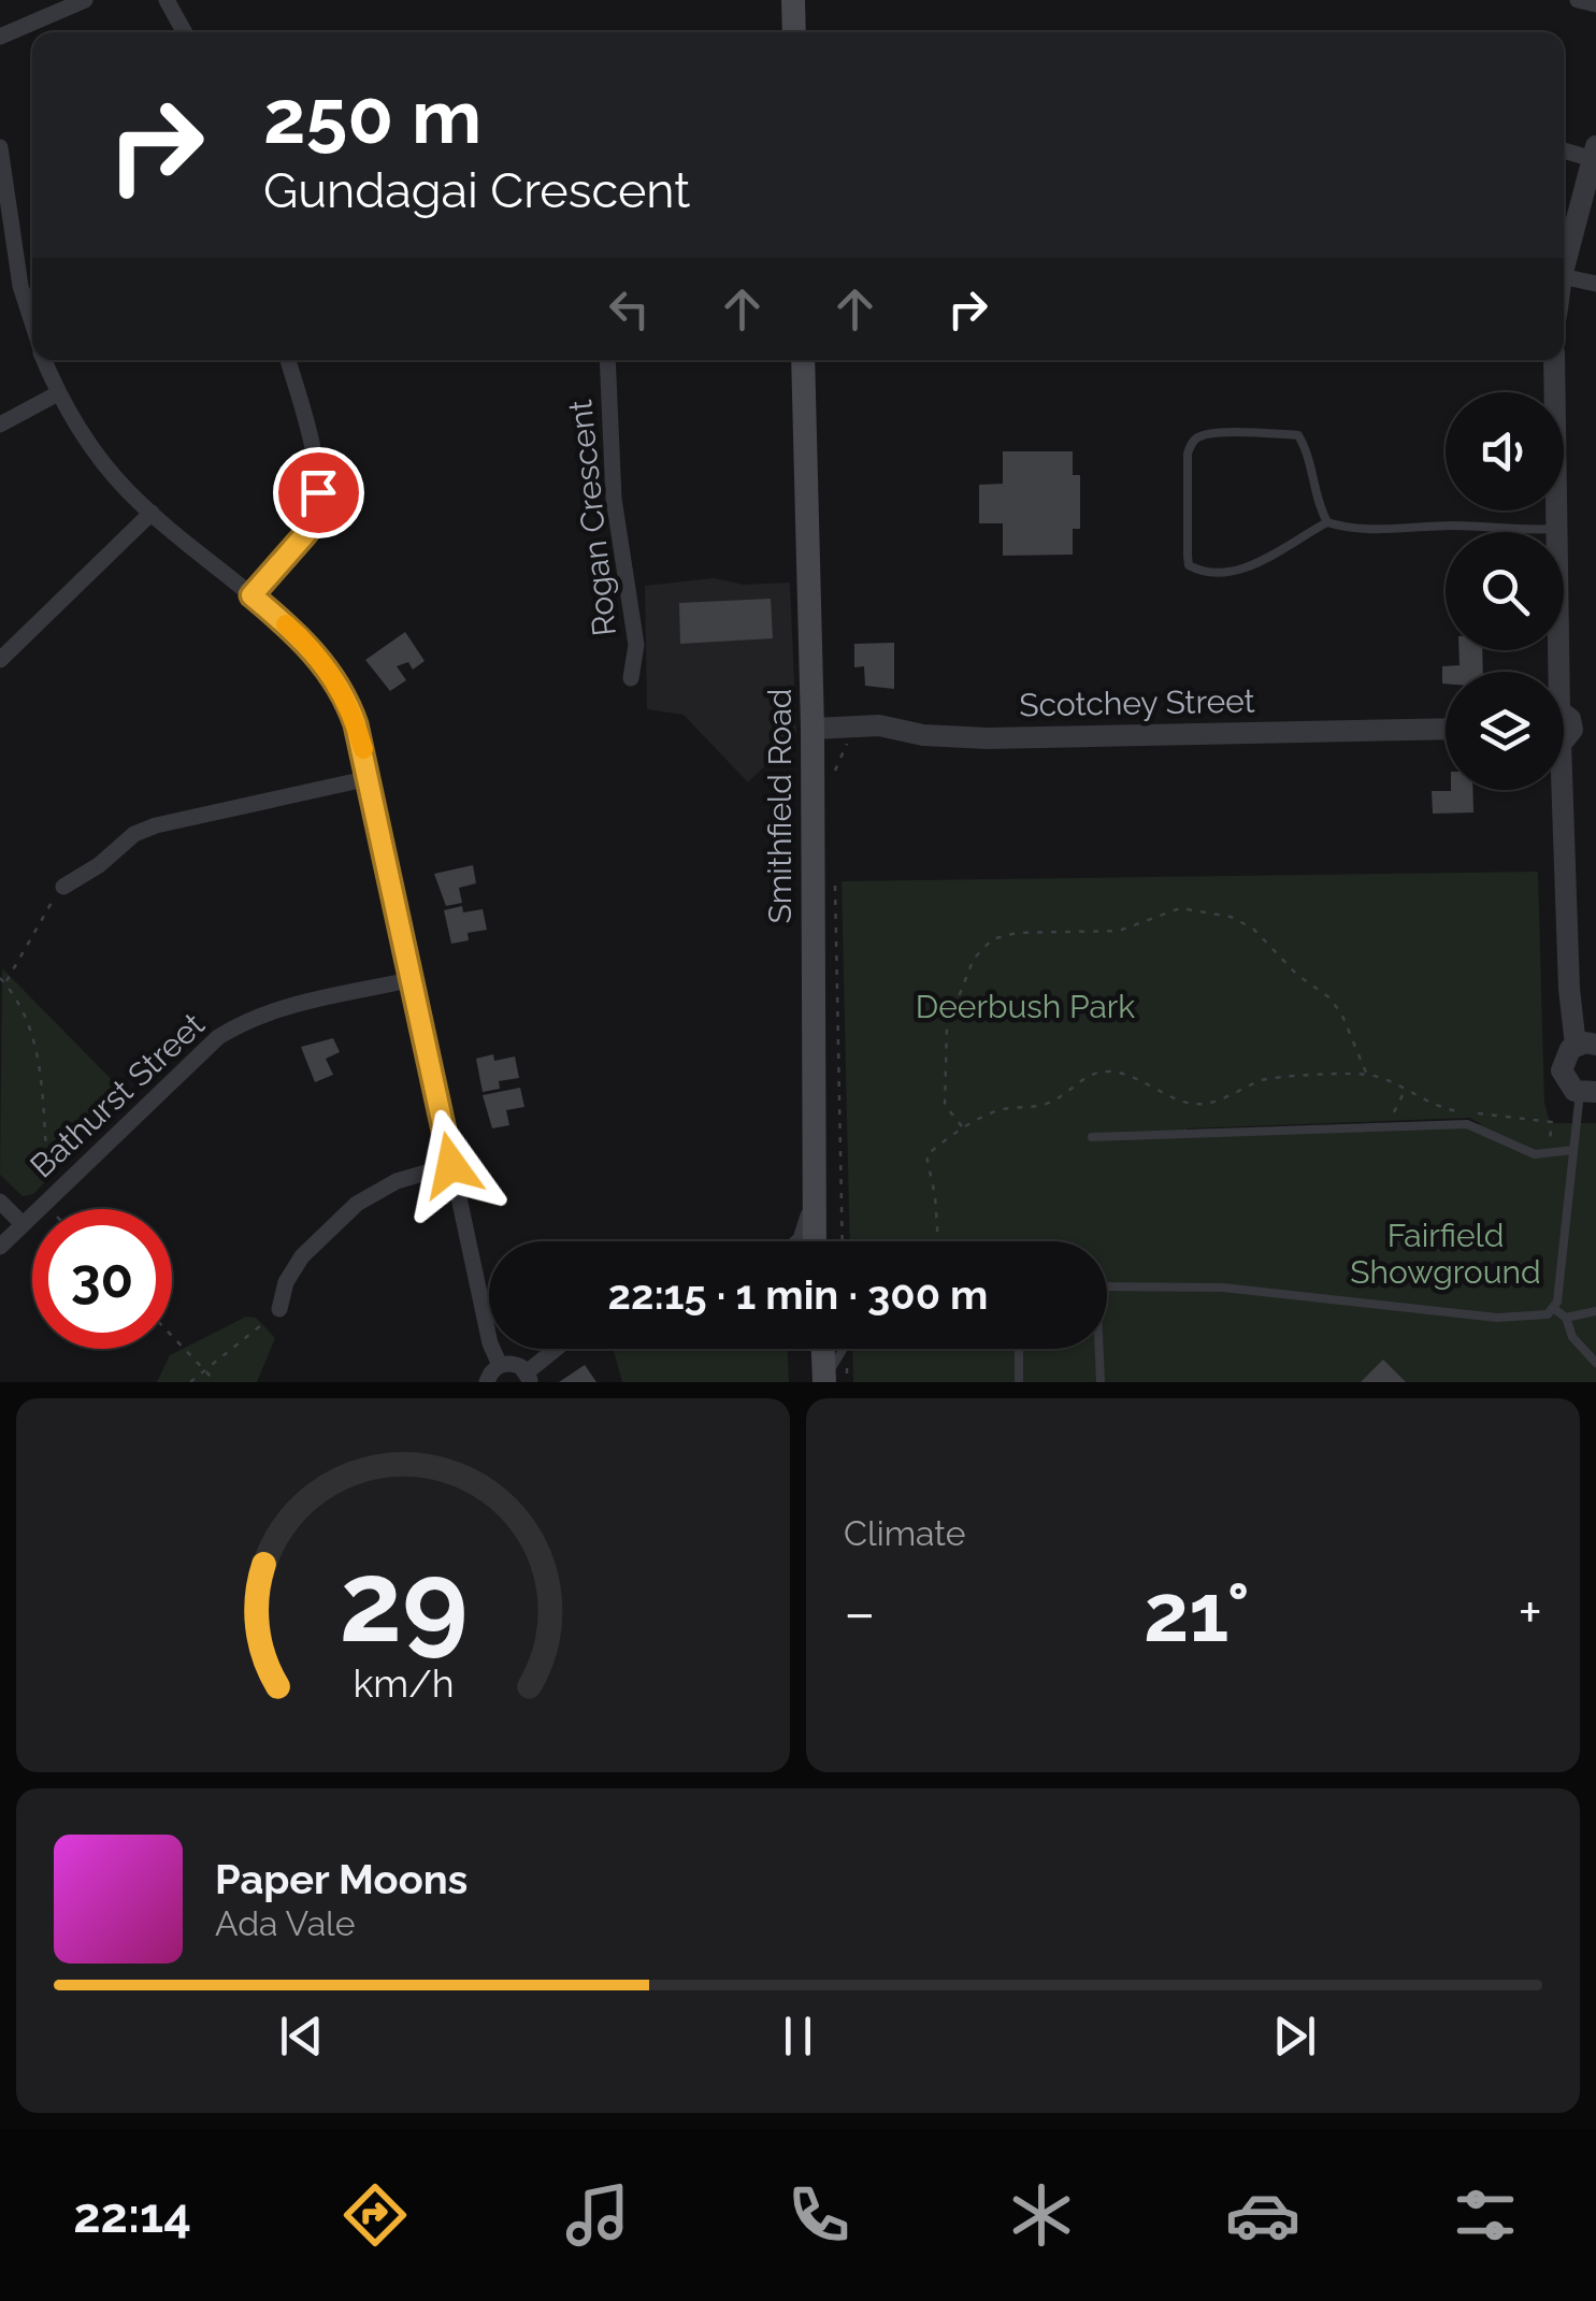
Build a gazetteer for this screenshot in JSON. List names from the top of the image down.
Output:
{
  "streets": {
    "main road": ["Smithfield Road"],
    "street": ["Rogan Crescent", "Scotchey Street", "Bathurst Street"]
  },
  "crossings": [
    ["Scotchey Street", "Smithfield Road"]
  ],
  "parks": ["Deerbush Park", "Fairfield Showground"],
  "page": {
    "turn": ["250 m", "Gundagai Crescent"],
    "limit": "30",
    "trip": "22:15 · 1 min · 300 m",
    "tile": "Climate",
    "heat": ["−", "21°", "+"],
    "song": ["Paper Moons", "Ada Vale"],
    "tabs": "22:14",
    "gauge": ["29", "km/h"]
  }
}
